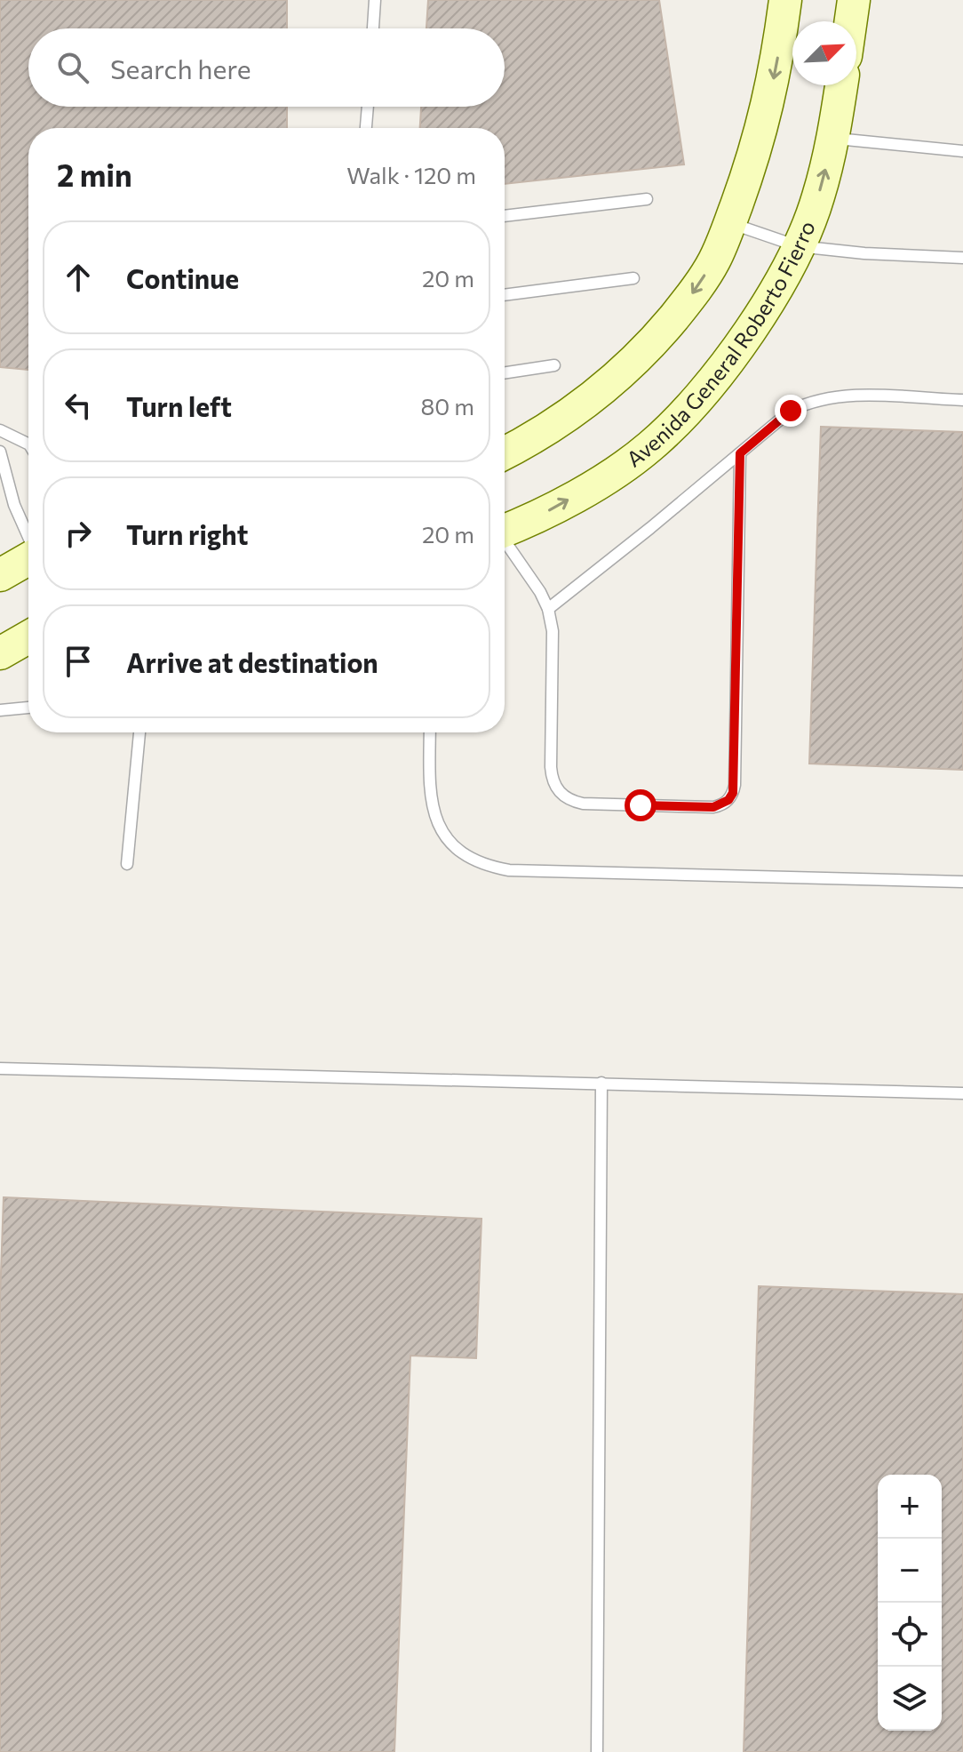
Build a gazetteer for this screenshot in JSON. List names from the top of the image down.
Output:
{
  "streets": {
    "street": ["Avenida General Roberto Fierro"]
  },
  "north": "top right",
  "page": {
    "search": "Search here",
    "heading": ["2 min", "Walk · 120 m"],
    "list": [
      ["Continue", "20 m"],
      ["Turn left", "80 m"],
      ["Turn right", "20 m"],
      "Arrive at destination"
    ],
    "map_buttons": ["+", "−"]
  }
}
